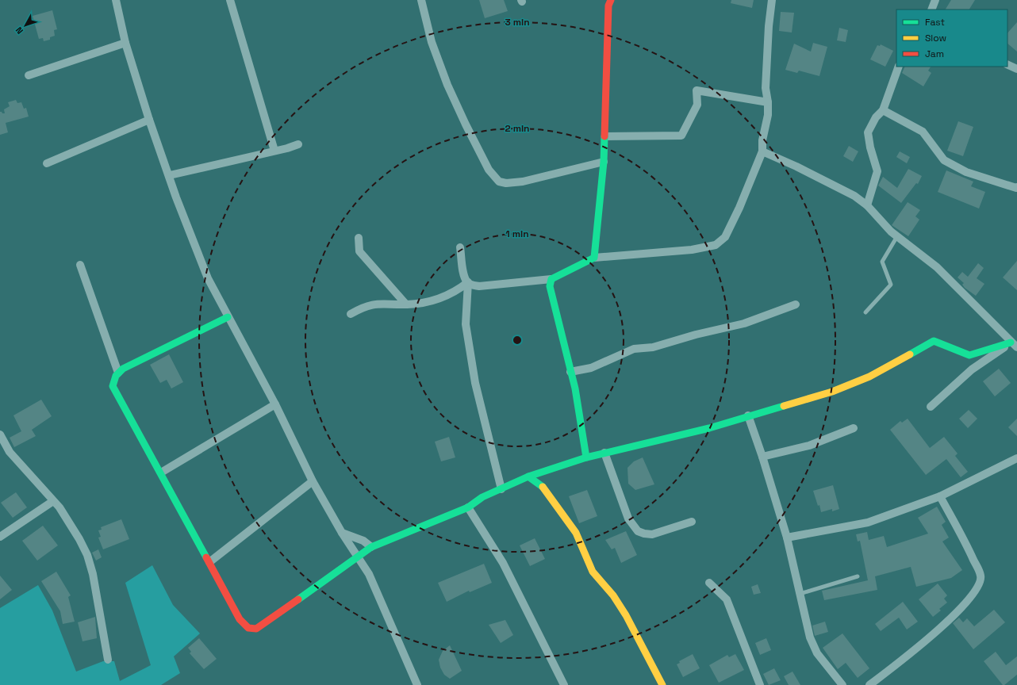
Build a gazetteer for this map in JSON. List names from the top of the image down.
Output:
{
  "legend": ["Fast", "Slow", "Jam"],
  "north": "bottom left",
  "rings": ["3 min", "2 min", "1 min"]
}
